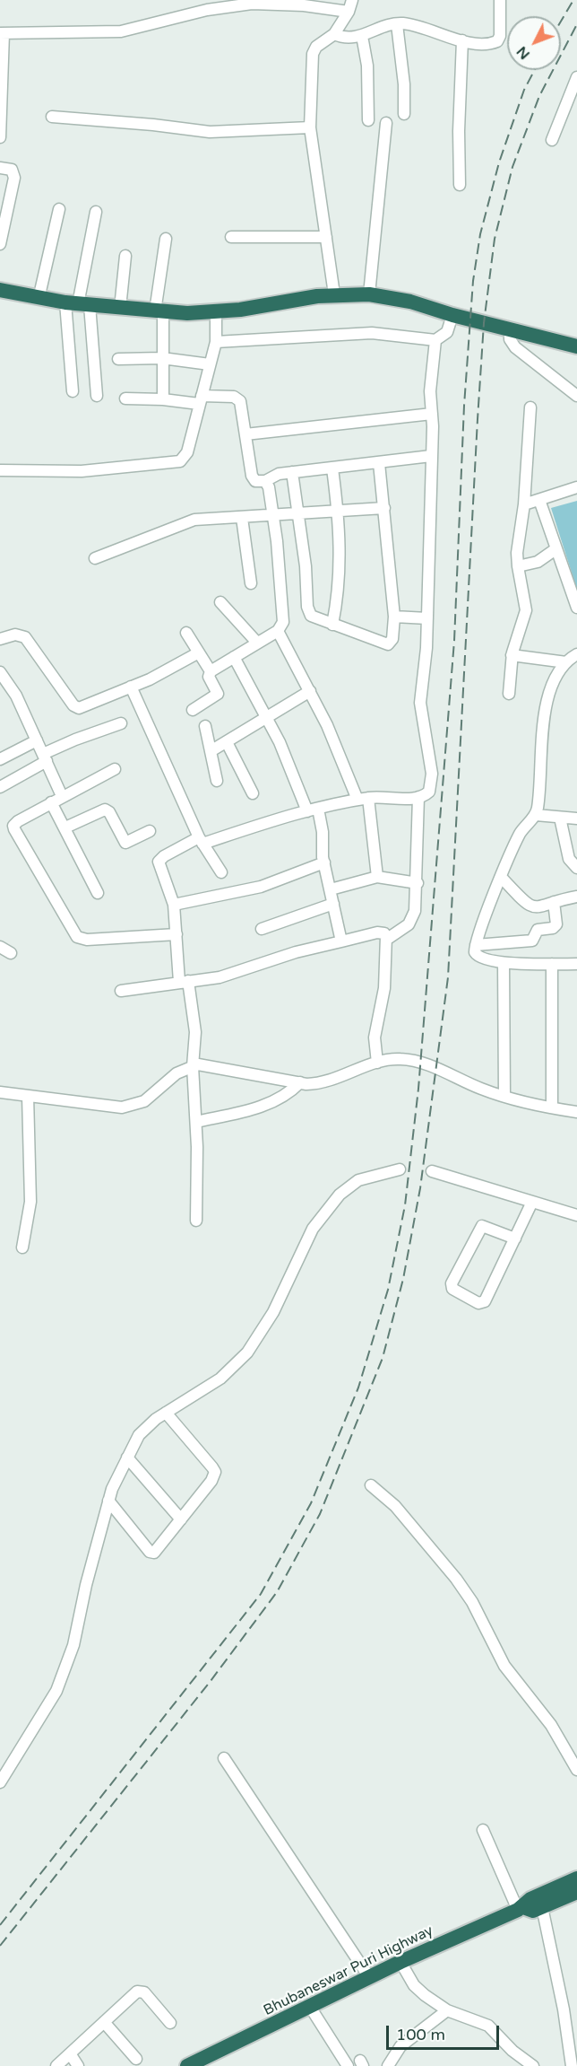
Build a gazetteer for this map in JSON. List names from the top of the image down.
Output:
{
  "streets": {
    "highway": ["Bhubaneswar Puri Highway"]
  },
  "scale_bar": "100 m",
  "north": "bottom left"
}
